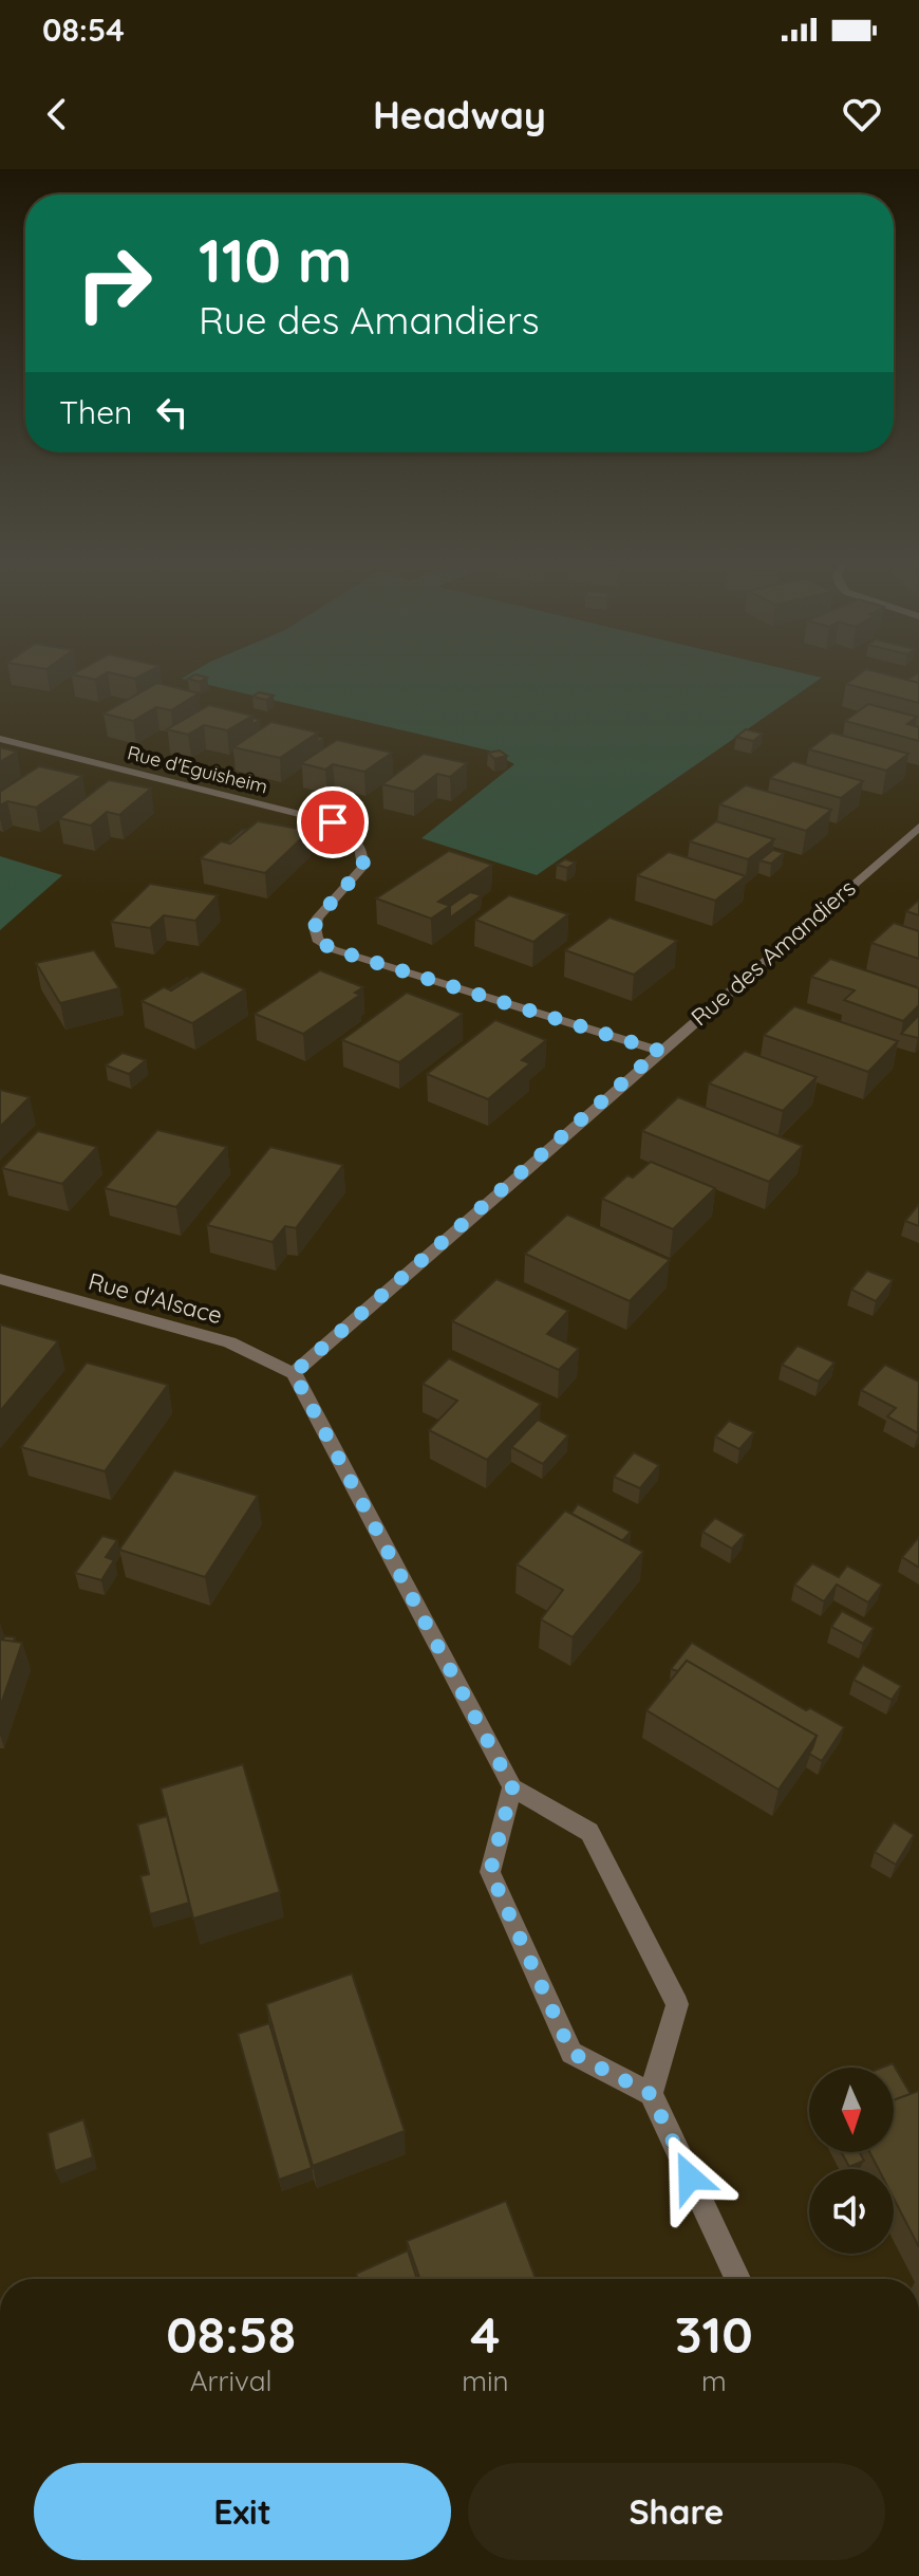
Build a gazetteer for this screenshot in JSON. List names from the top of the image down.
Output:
{
  "streets": {
    "street": ["Rue d'Eguisheim", "Rue des Amandiers", "Rue d'Alsace"]
  },
  "crossings": [
    ["Rue d'Eguisheim", "Rue des Amandiers"],
    ["Rue des Amandiers", "Rue d'Alsace"]
  ],
  "north": "bottom",
  "page": {
    "status": "08:54",
    "header": "Headway",
    "turn": ["110 m", "Rue des Amandiers"],
    "then": "Then",
    "eta": [
      "08:58",
      "Arrival",
      "4",
      "min",
      "310",
      "m"
    ],
    "buttons": ["Exit", "Share"]
  }
}
